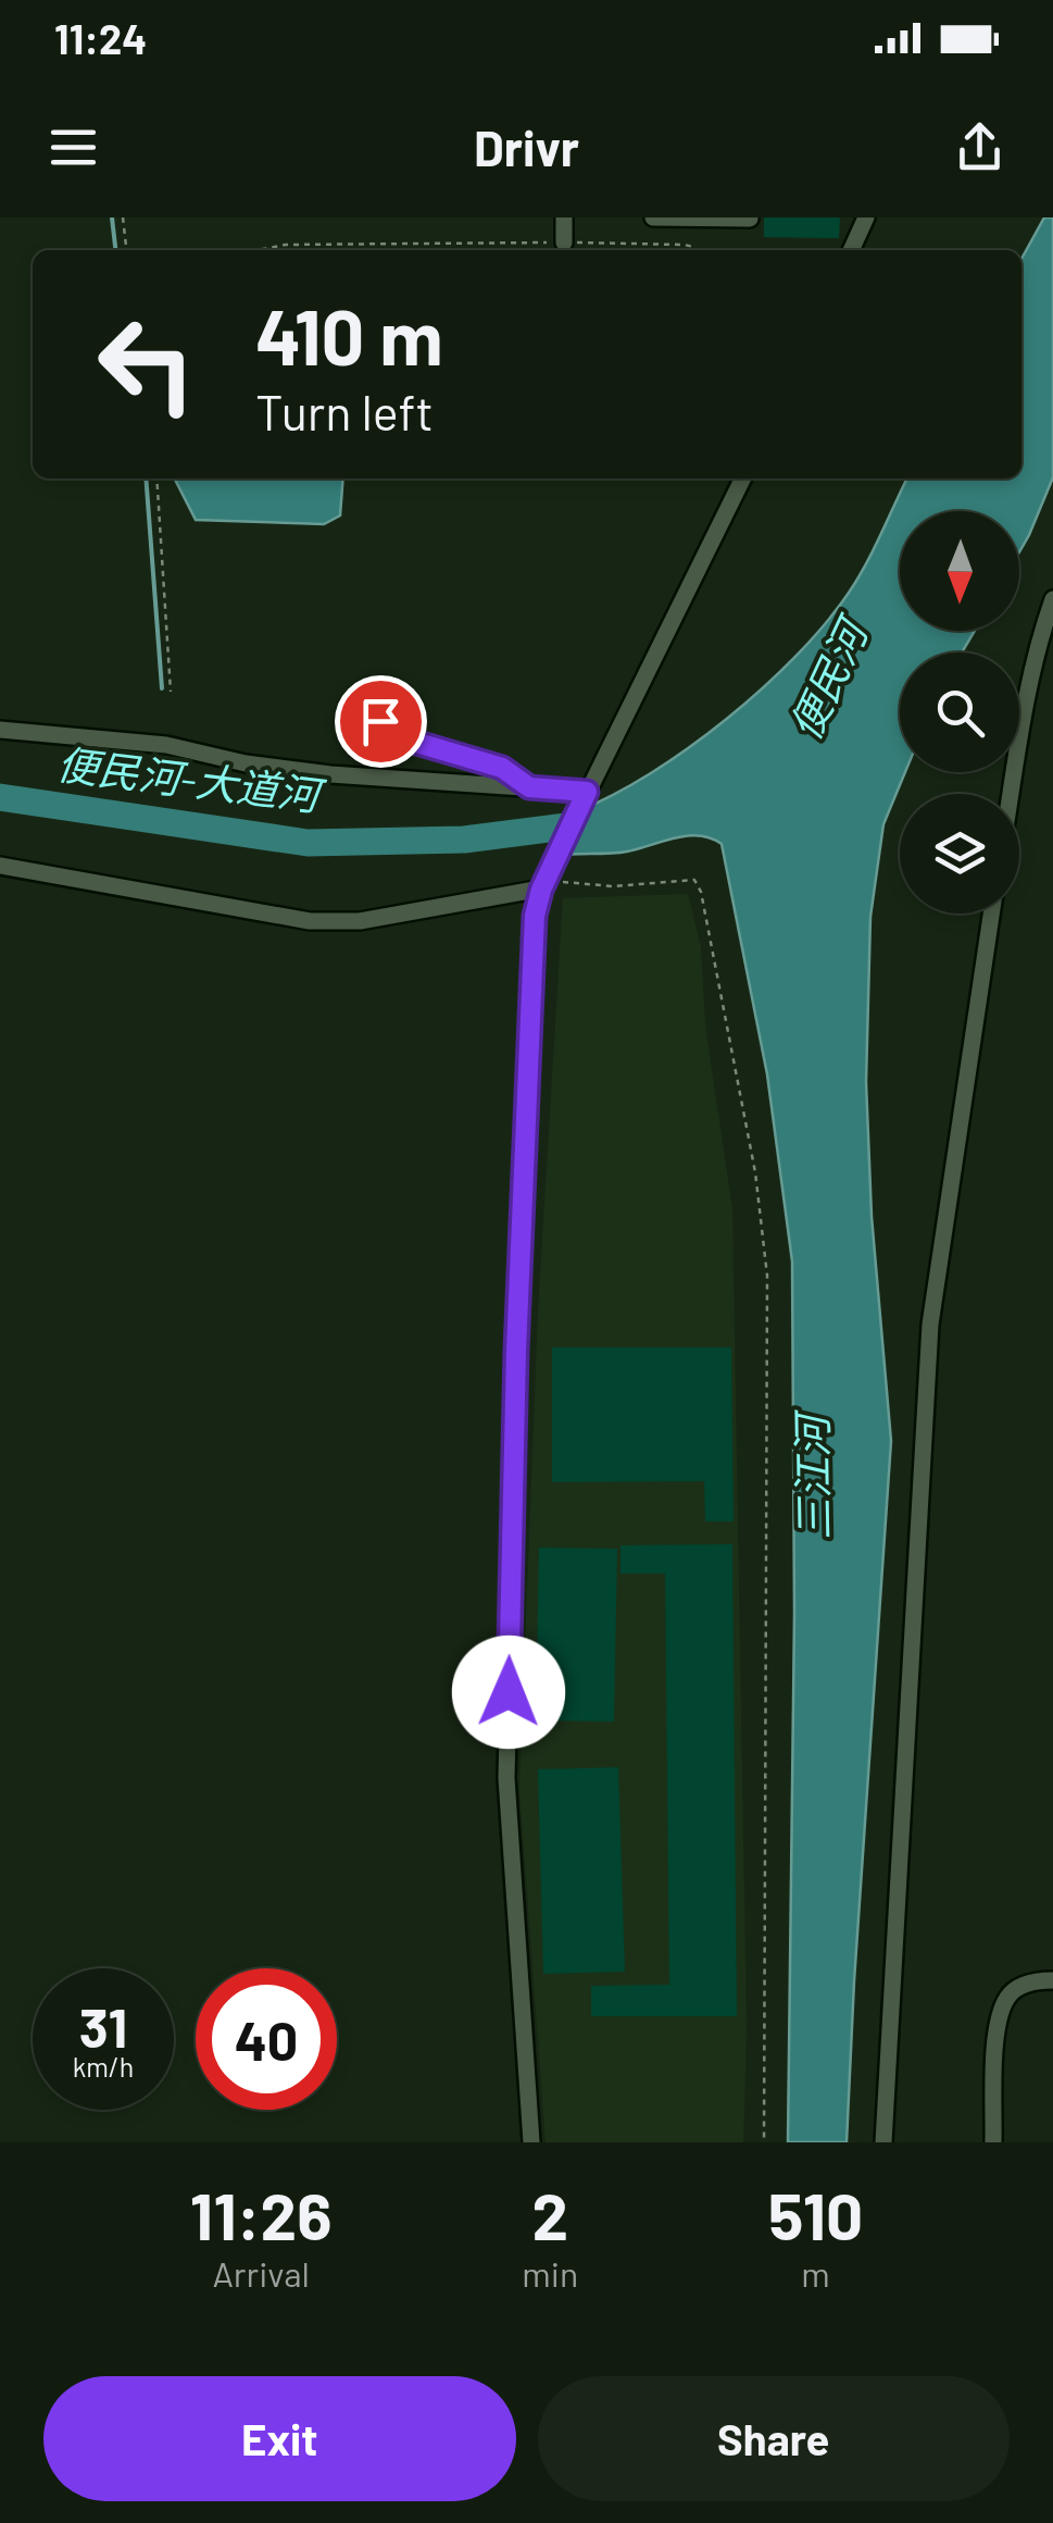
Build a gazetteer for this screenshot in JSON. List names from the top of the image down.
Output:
{
  "water": ["便民河", "便民河-大道河", "三江河"],
  "north": "bottom",
  "page": {
    "status": "11:24",
    "header": "Drivr",
    "turn": ["410 m", "Turn left"],
    "speed": "31 km/h",
    "limit": "40",
    "eta": [
      "11:26",
      "Arrival",
      "2",
      "min",
      "510",
      "m"
    ],
    "buttons": ["Exit", "Share"]
  }
}
